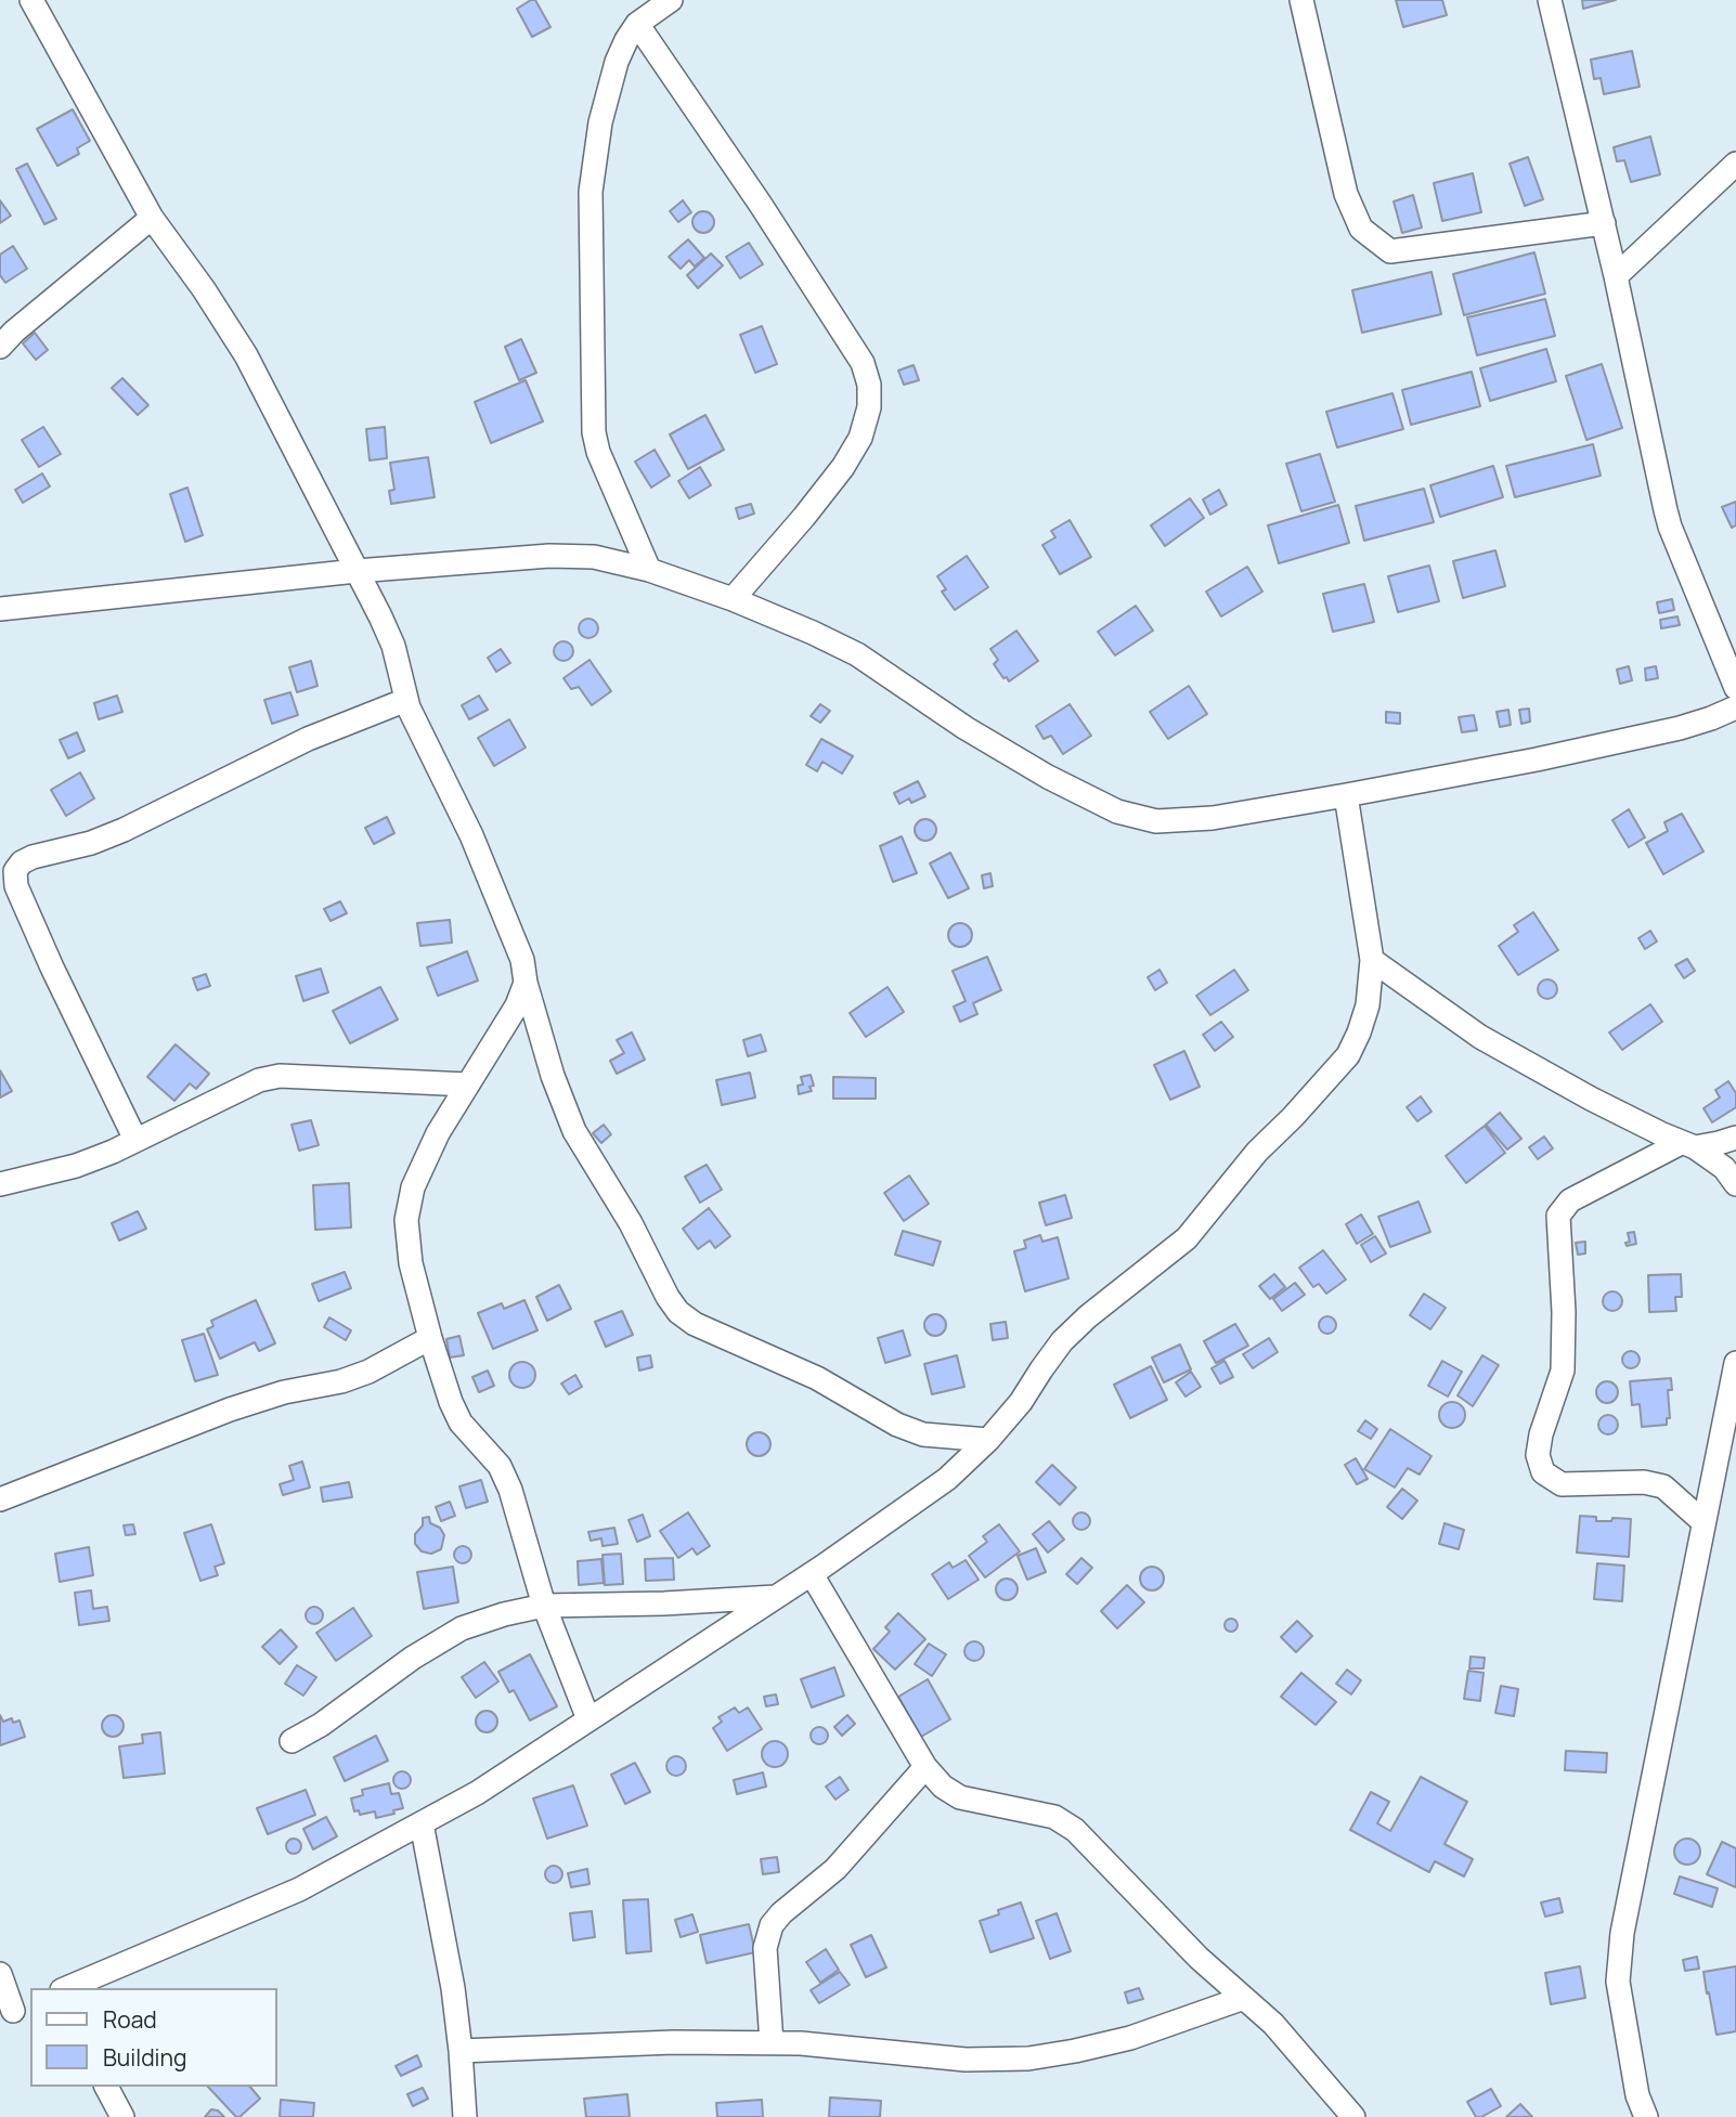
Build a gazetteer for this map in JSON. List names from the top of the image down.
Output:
{
  "legend": ["Road", "Building"]
}
